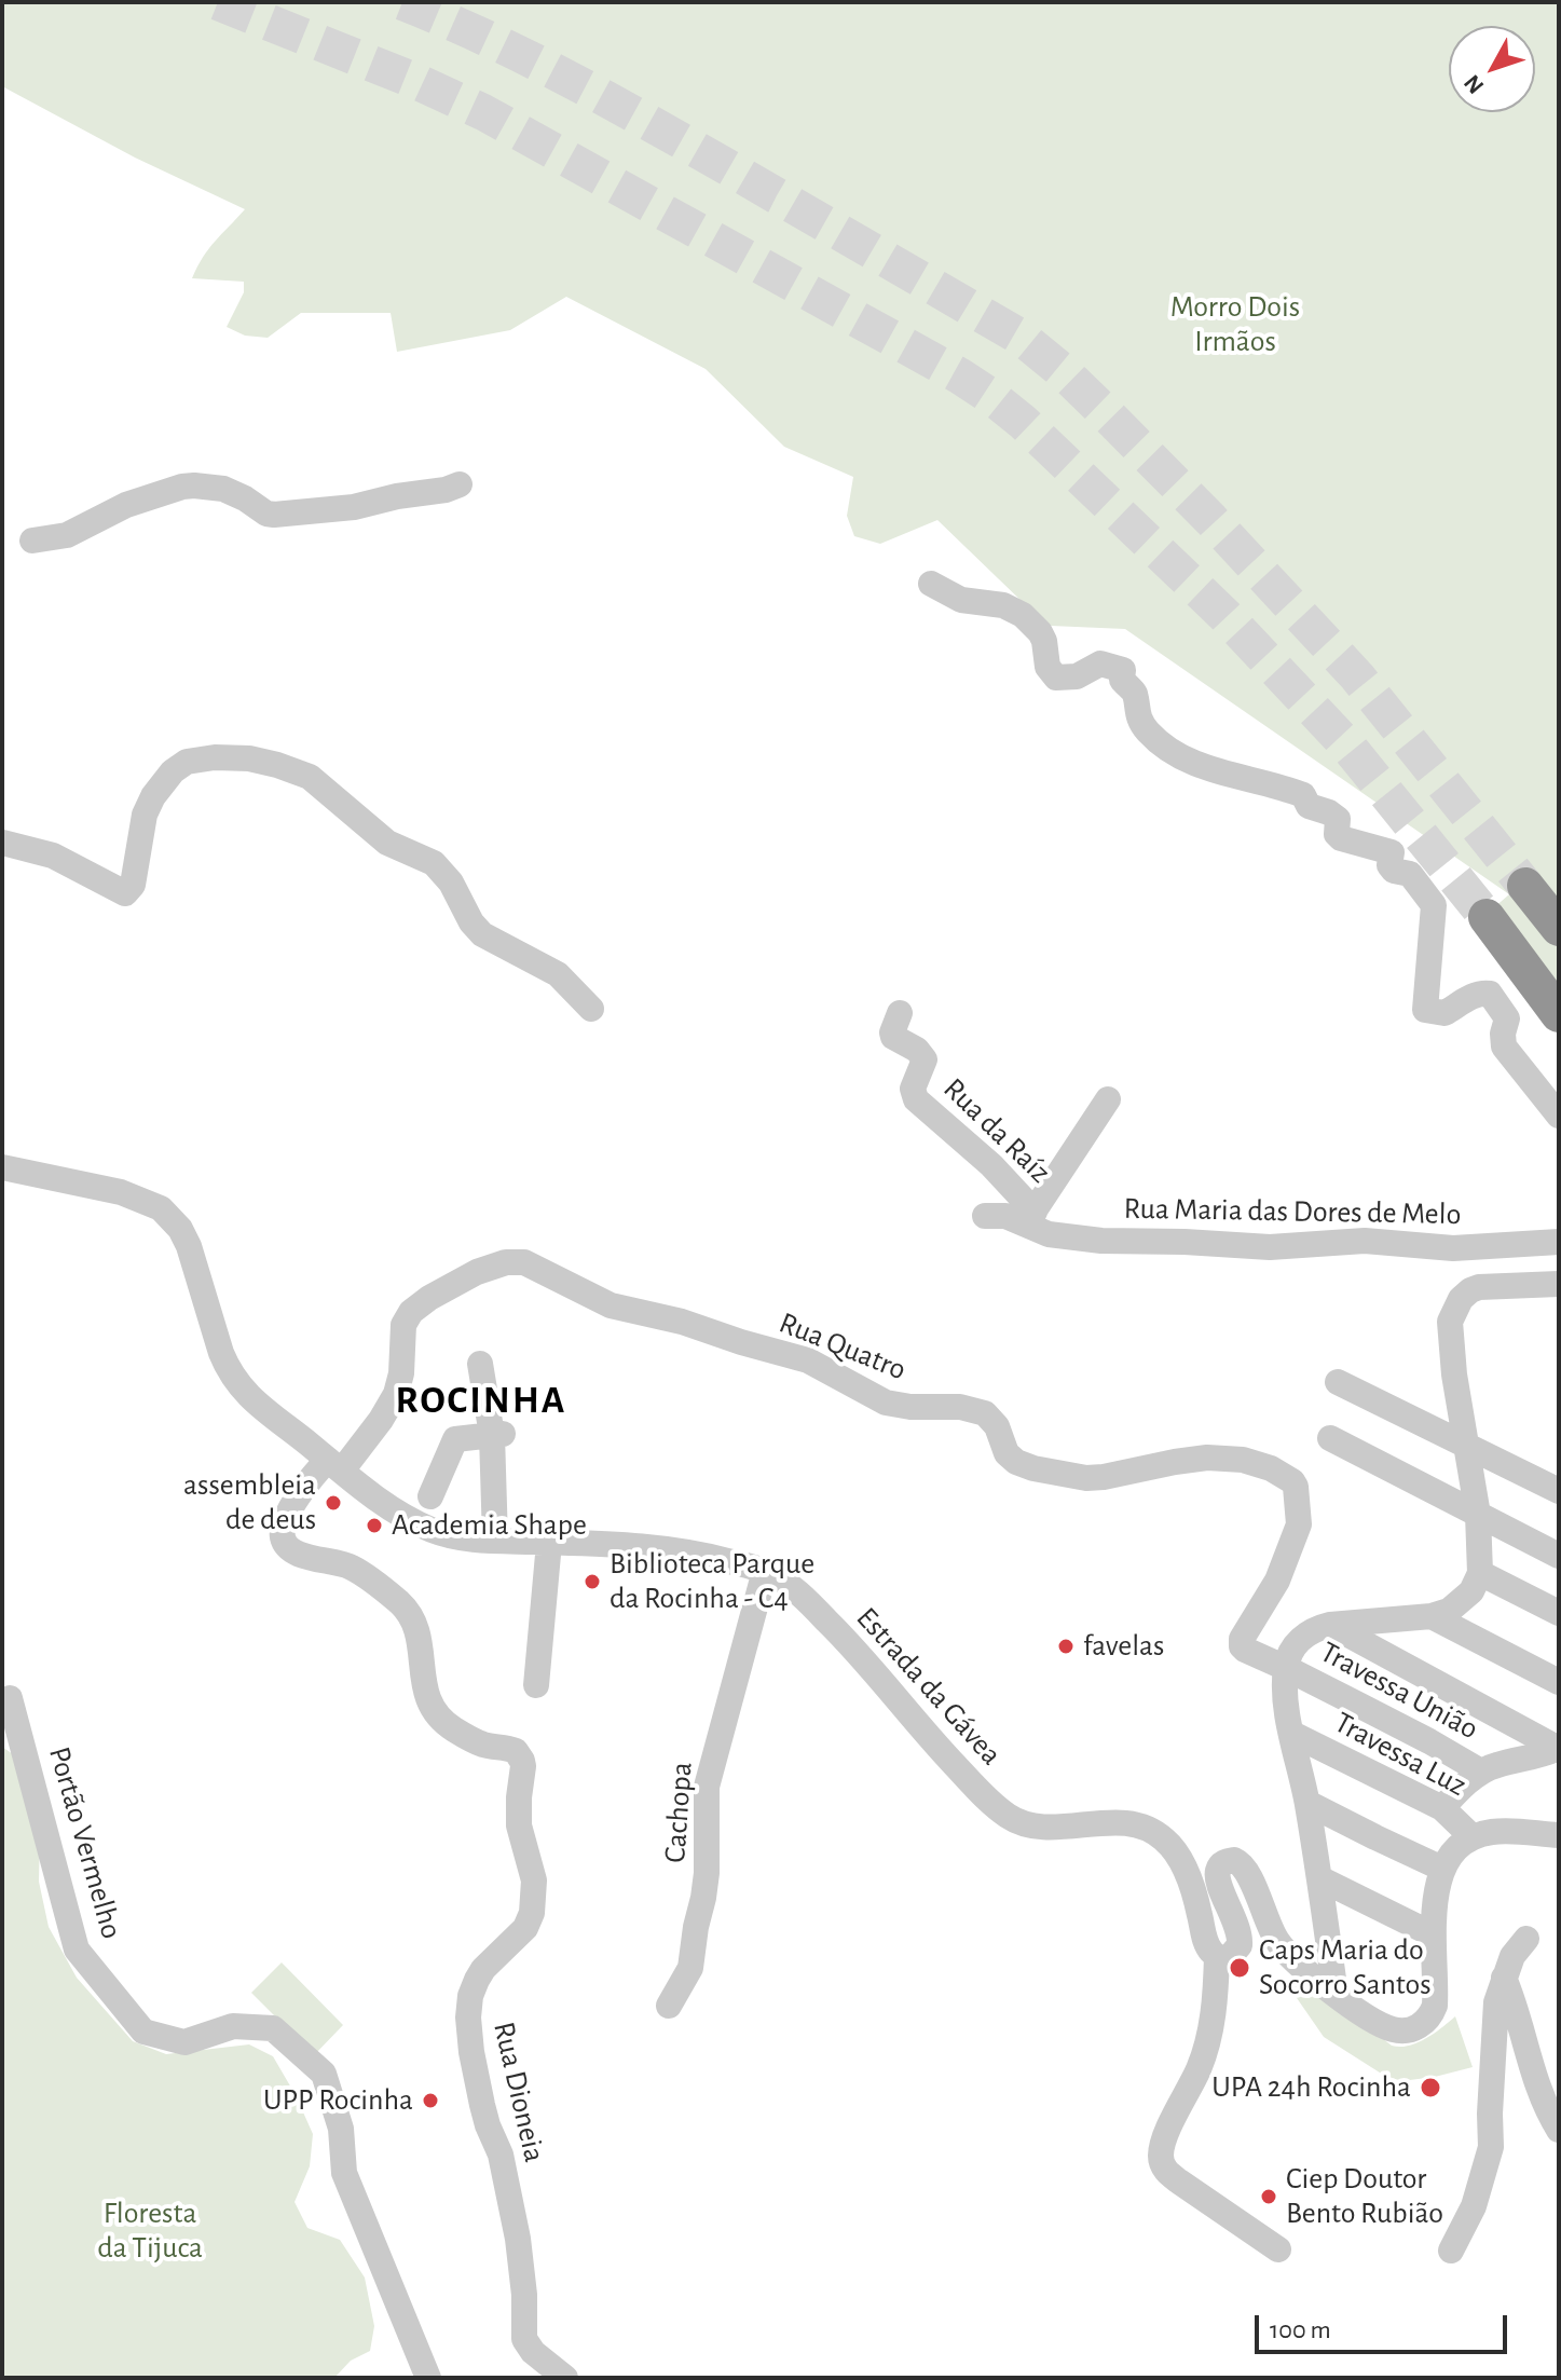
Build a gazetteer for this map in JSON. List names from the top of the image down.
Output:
{
  "streets": {
    "street": [
      "Rua da Raíz",
      "Rua Maria das Dores de Melo",
      "Rua Quatro",
      "Estrada da Gávea",
      "Travessa União",
      "Travessa Luz",
      "Cachopa",
      "Portão Vermelho",
      "Rua Dioneia"
    ]
  },
  "crossings": [
    ["Rua da Raíz", "Rua Maria das Dores de Melo"],
    ["Rua Quatro", "Estrada da Gávea"],
    ["Rua Quatro", "Travessa União"],
    ["Rua Quatro", "Rua Dioneia"],
    ["Estrada da Gávea", "Cachopa"],
    ["Estrada da Gávea", "Rua Dioneia"]
  ],
  "districts": ["ROCINHA"],
  "parks": ["Morro Dois Irmãos", "Floresta da Tijuca"],
  "places": [
    "assembleia de deus",
    "Academia Shape",
    "Biblioteca Parque da Rocinha - C4",
    "favelas",
    "Caps Maria do Socorro Santos",
    "UPA 24h Rocinha",
    "UPP Rocinha",
    "Ciep Doutor Bento Rubião"
  ],
  "scale_bar": "100 m",
  "north": "bottom left"
}
